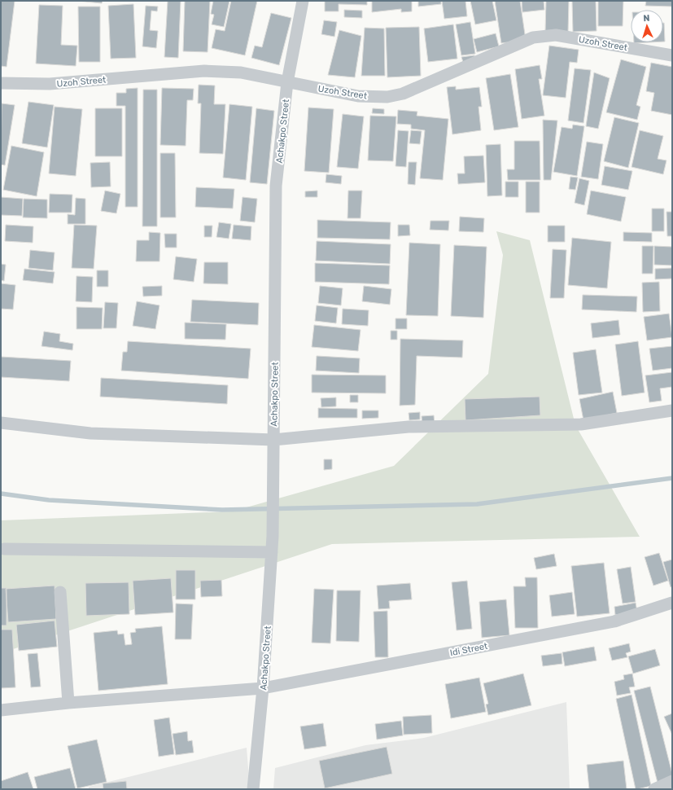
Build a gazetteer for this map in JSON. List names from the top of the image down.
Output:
{
  "streets": {
    "street": ["Uzoh Street", "Achakpo Street", "Idi Street"]
  },
  "crossings": [
    ["Uzoh Street", "Achakpo Street"],
    ["Achakpo Street", "Idi Street"]
  ],
  "north": "top"
}
